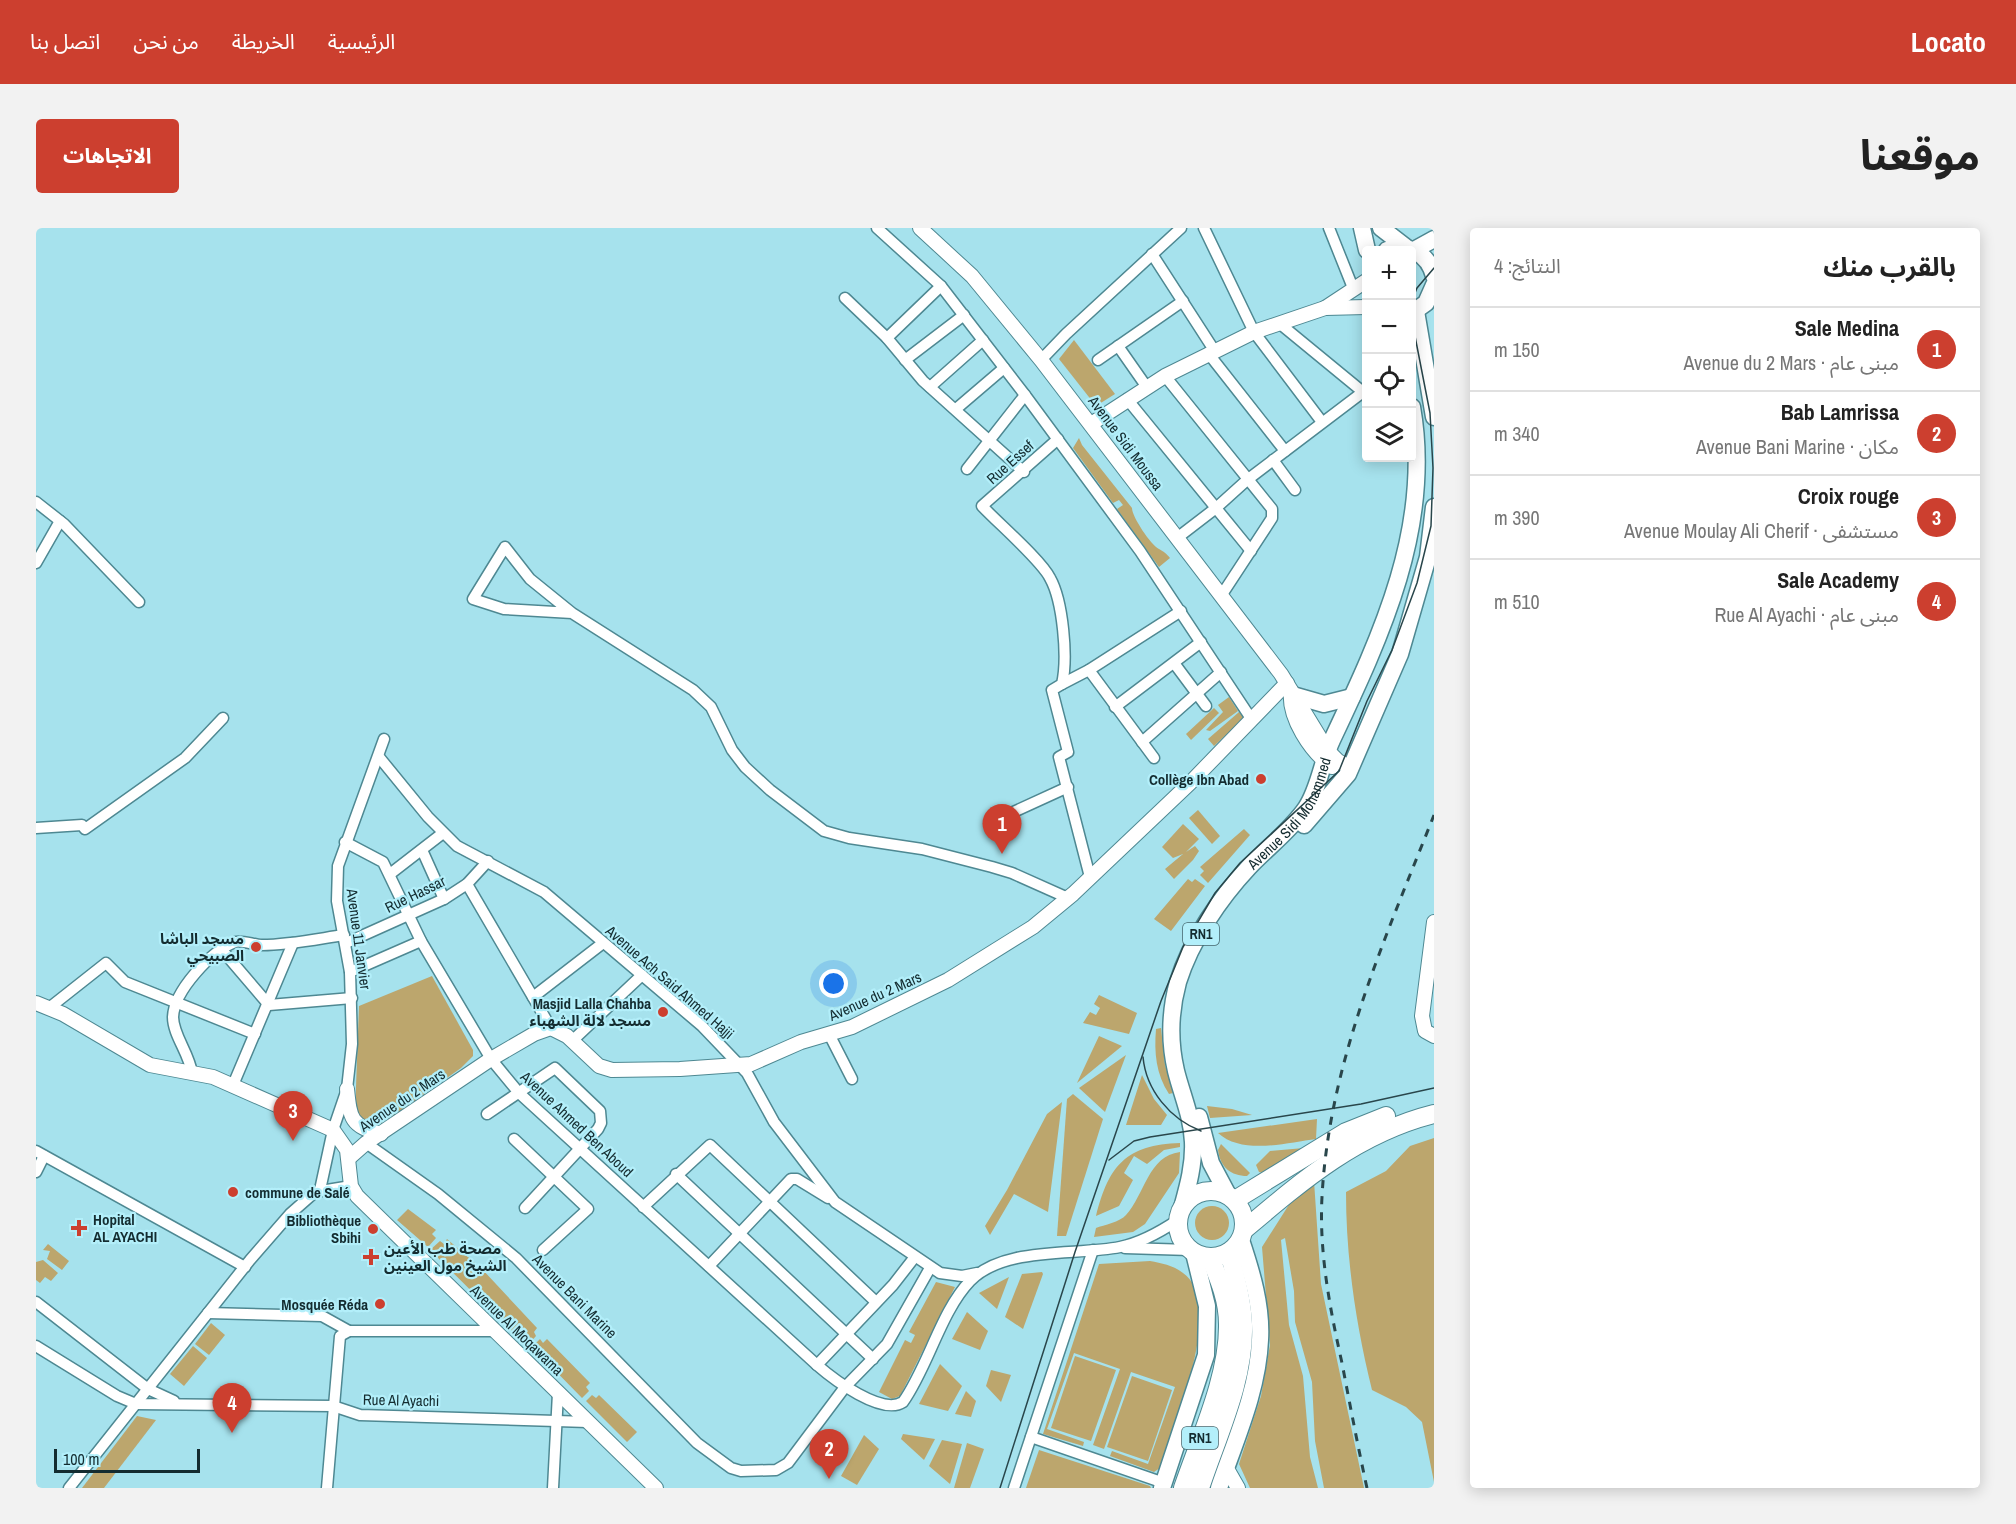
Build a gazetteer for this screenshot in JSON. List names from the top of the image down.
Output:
{
  "streets": {
    "highway": ["RN1"],
    "main road": ["Avenue Sidi Mohammed"],
    "street": [
      "Avenue Sidi Moussa",
      "Rue Essef",
      "Rue Hassar",
      "Avenue 11 Janvier",
      "Avenue Ach Said Ahmed Hajji",
      "Avenue du 2 Mars",
      "Avenue Ahmed Ben Aboud",
      "Avenue Bani Marine",
      "Avenue Al Moqawama",
      "Rue Al Ayachi"
    ]
  },
  "crossings": [
    ["Avenue Sidi Moussa", "Avenue Sidi Mohammed"],
    ["Avenue Sidi Moussa", "Avenue du 2 Mars"],
    ["Avenue Sidi Mohammed", "RN1"],
    ["Rue Hassar", "Avenue 11 Janvier"],
    ["Rue Hassar", "Avenue Ach Said Ahmed Hajji"],
    ["Rue Hassar", "Avenue Ahmed Ben Aboud"],
    ["Avenue 11 Janvier", "Avenue Ach Said Ahmed Hajji"],
    ["Avenue 11 Janvier", "Avenue Ahmed Ben Aboud"],
    ["Avenue Ach Said Ahmed Hajji", "Avenue du 2 Mars"],
    ["Avenue Ach Said Ahmed Hajji", "Avenue Ahmed Ben Aboud"],
    ["Avenue du 2 Mars", "Avenue Ahmed Ben Aboud"],
    ["Avenue du 2 Mars", "Avenue Bani Marine"],
    ["Avenue Ahmed Ben Aboud", "Avenue Bani Marine"],
    ["Avenue Al Moqawama", "Rue Al Ayachi"]
  ],
  "places": {
    "other": [
      "Collège Ibn Abad",
      "مسجد الباشا الصبيحي",
      "Masjid Lalla Chahba مسجد لالة الشهباء",
      "commune de Salé",
      "Bibliothèque Sbihi",
      "Mosquée Réda"
    ],
    "health": ["Hopital AL AYACHI", "مصحة طب الأعين الشيخ مول العينين"]
  },
  "scale_bar": "100 m",
  "page": {
    "header": "Locato",
    "nav": [
      "الرئيسية",
      "الخريطة",
      "من نحن",
      "اتصل بنا"
    ],
    "title": "موقعنا",
    "buttons": "الاتجاهات",
    "heading": ["بالقرب منك", "النتائج: 4"],
    "map_buttons": ["+", "−"],
    "list": [
      {
        "mark": "1",
        "name": "Sale Medina",
        "note": "مبنى عام · Avenue du 2 Mars",
        "value": "150 m"
      },
      {
        "mark": "2",
        "name": "Bab Lamrissa",
        "note": "مكان · Avenue Bani Marine",
        "value": "340 m"
      },
      {
        "mark": "3",
        "name": "Croix rouge",
        "note": "مستشفى · Avenue Moulay Ali Cherif",
        "value": "390 m"
      },
      {
        "mark": "4",
        "name": "Sale Academy",
        "note": "مبنى عام · Rue Al Ayachi",
        "value": "510 m"
      }
    ],
    "pins": [
      "1",
      "3",
      "4",
      "2"
    ],
    "scale": "100 m"
  }
}
